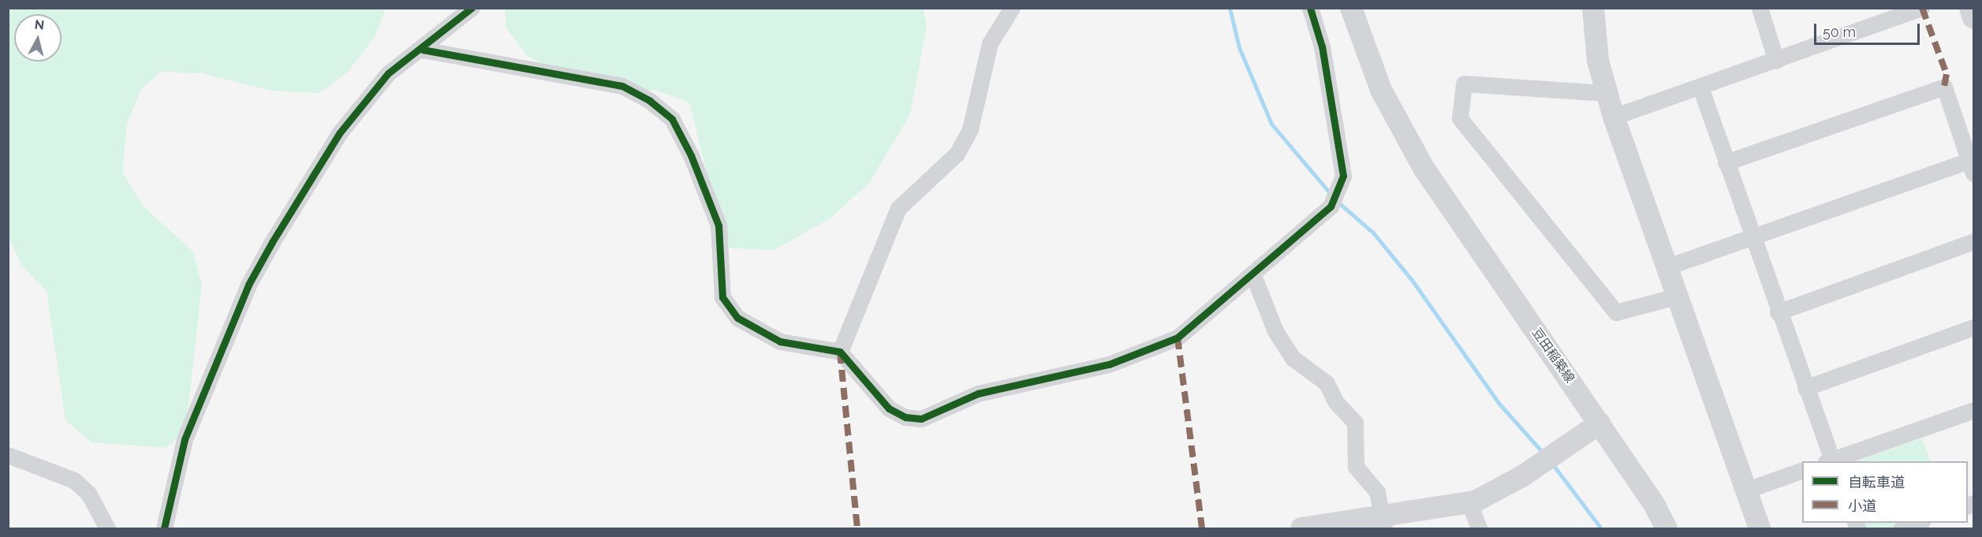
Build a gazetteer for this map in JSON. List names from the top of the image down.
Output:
{
  "streets": {
    "main road": ["豆田稲築線"]
  },
  "legend": ["自転車道", "小道"],
  "scale_bar": "50 m",
  "north": "top"
}
